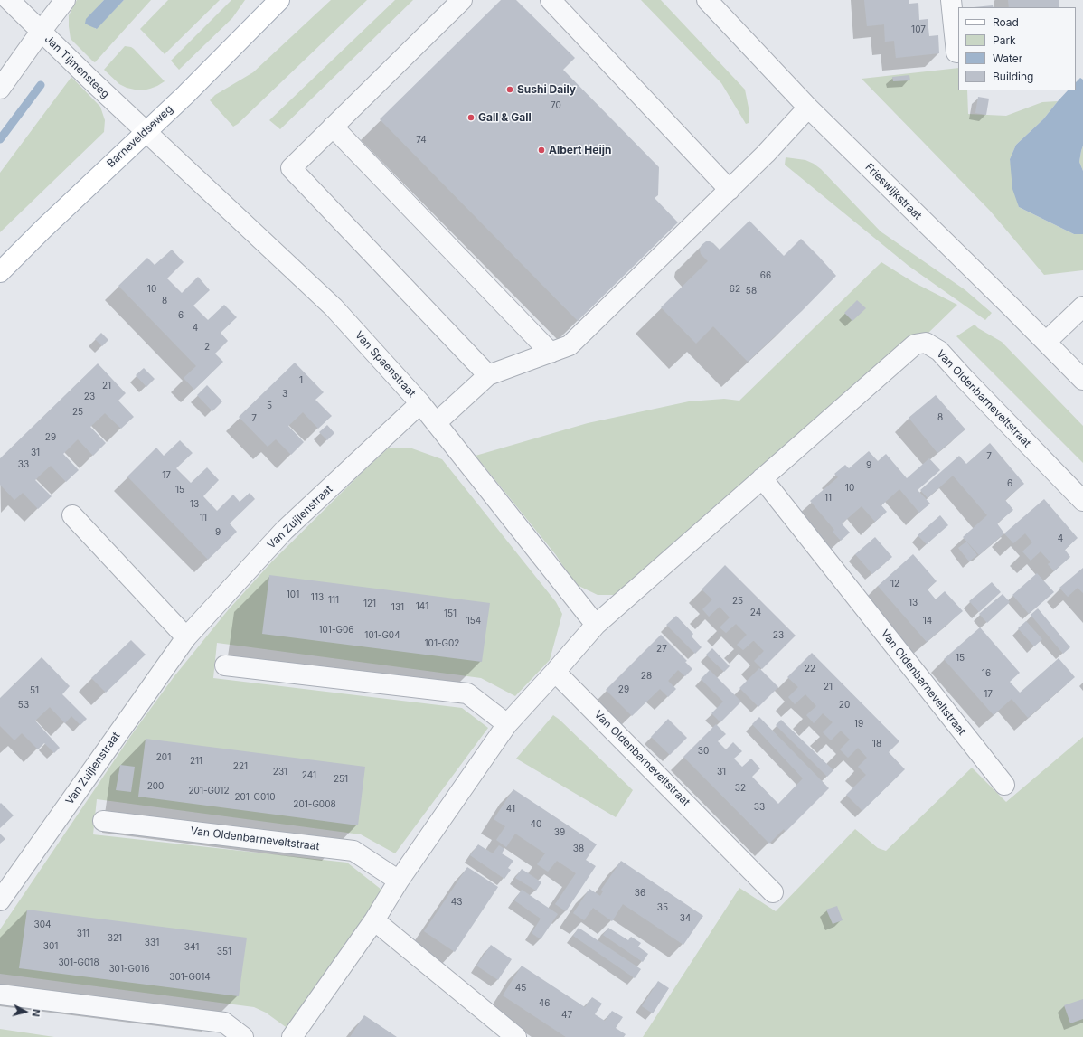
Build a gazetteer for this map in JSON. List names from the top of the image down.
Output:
{
  "streets": {
    "main road": ["Barneveldseweg"],
    "street": [
      "Jan Tijmensteeg",
      "Frieswijkstraat",
      "Van Spaenstraat",
      "Van Oldenbarneveltstraat",
      "Van Zuijlenstraat"
    ]
  },
  "crossings": [
    ["Jan Tijmensteeg", "Barneveldseweg"],
    ["Jan Tijmensteeg", "Van Spaenstraat"],
    ["Barneveldseweg", "Van Spaenstraat"],
    ["Van Spaenstraat", "Van Oldenbarneveltstraat"],
    ["Van Spaenstraat", "Van Zuijlenstraat"]
  ],
  "places": ["Sushi Daily", "Gall & Gall", "Albert Heijn"],
  "house_numbers": [
    "107",
    "70",
    "74",
    "66",
    "10",
    "62",
    "58",
    "8",
    "6",
    "4",
    "2",
    "1",
    "21",
    "3",
    "23",
    "5",
    "25",
    "8",
    "7",
    "29",
    "31",
    "7",
    "33",
    "9",
    "17",
    "6",
    "10",
    "15",
    "11",
    "13",
    "11",
    "9",
    "4",
    "12",
    "101",
    "113",
    "111",
    "25",
    "13",
    "121",
    "141",
    "131",
    "24",
    "151",
    "154",
    "14",
    "101-G06",
    "101-G04",
    "23",
    "101-G02",
    "27",
    "15",
    "22",
    "16",
    "28",
    "21",
    "29",
    "51",
    "17",
    "53",
    "20",
    "19",
    "18",
    "30",
    "201",
    "211",
    "221",
    "231",
    "31",
    "241",
    "251",
    "200",
    "32",
    "201-G012",
    "201-G010",
    "201-G008",
    "33",
    "41",
    "40",
    "39",
    "38",
    "36",
    "43",
    "35",
    "34",
    "304",
    "311",
    "321",
    "331",
    "301",
    "341",
    "351",
    "301-G018",
    "301-G016",
    "301-G014",
    "45",
    "46",
    "47"
  ],
  "legend": [
    "Road",
    "Park",
    "Water",
    "Building"
  ],
  "north": "right"
}
